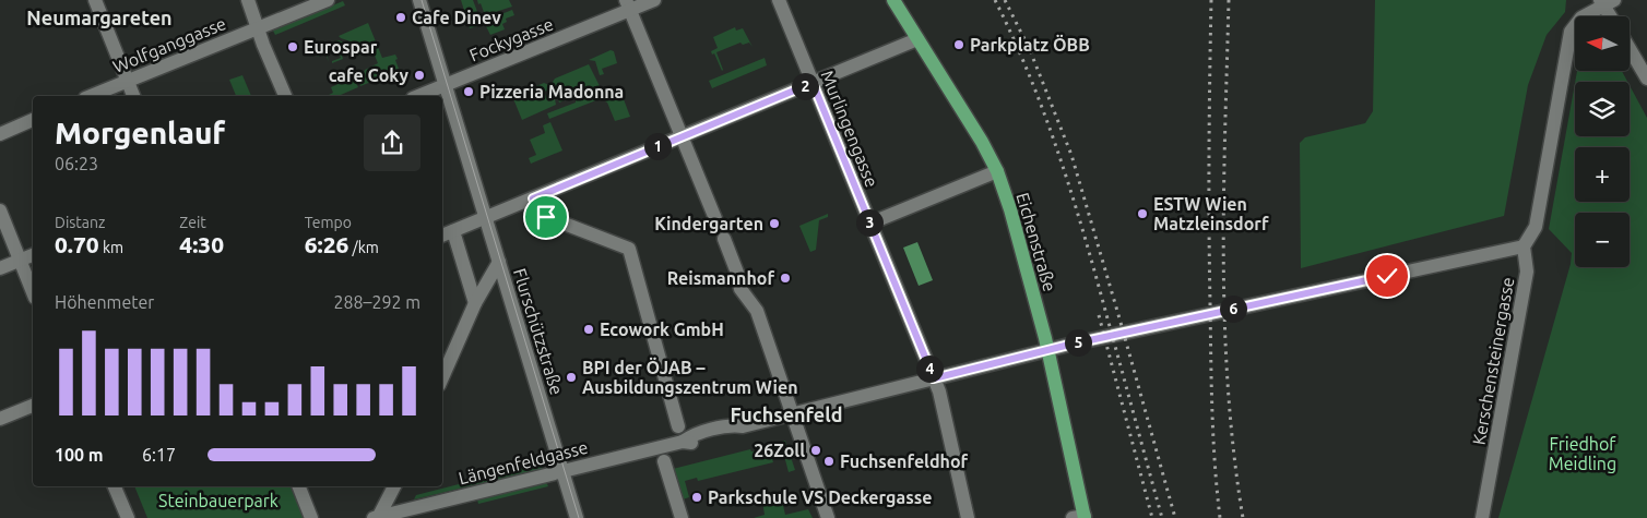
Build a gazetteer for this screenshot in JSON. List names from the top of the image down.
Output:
{
  "streets": {
    "main road": ["Eichenstraße"],
    "street": [
      "Fockygasse",
      "Wolfganggasse",
      "Murlingengasse",
      "Flurschützstraße",
      "Kerschensteinergasse",
      "Längenfeldgasse"
    ]
  },
  "crossings": [
    ["Fockygasse", "Flurschützstraße"],
    ["Murlingengasse", "Längenfeldgasse"],
    ["Eichenstraße", "Längenfeldgasse"],
    ["Flurschützstraße", "Längenfeldgasse"],
    ["Kerschensteinergasse", "Längenfeldgasse"]
  ],
  "districts": ["Neumargareten", "Fuchsenfeld"],
  "parks": ["Friedhof Meidling", "Steinbauerpark"],
  "places": [
    "Cafe Dinev",
    "Parkplatz ÖBB",
    "Eurospar",
    "cafe Coky",
    "Pizzeria Madonna",
    "ESTW Wien Matzleinsdorf",
    "Kindergarten",
    "Reismannhof",
    "Ecowork GmbH",
    "BPI der ÖJAB – Ausbildungszentrum Wien",
    "26Zoll",
    "Fuchsenfeldhof",
    "Parkschule VS Deckergasse"
  ],
  "north": "left",
  "page": {
    "map_buttons": ["+", "−"],
    "pins": [
      "2",
      "1",
      "3",
      "6",
      "5",
      "4"
    ],
    "heading": ["Morgenlauf", "06:23"],
    "stats": [
      ["Distanz", "0.70 km"],
      ["Zeit", "4:30"],
      ["Tempo", "6:26 /km"]
    ],
    "chart": ["Höhenmeter", "288–292 m"],
    "list": [
      {
        "name": "100 m",
        "note": "6:17"
      }
    ]
  }
}
